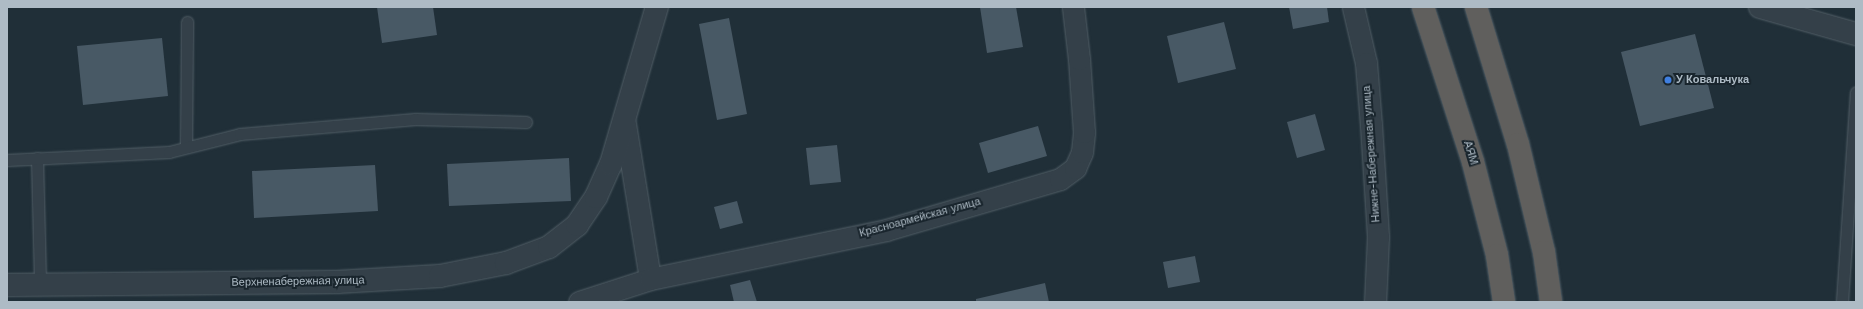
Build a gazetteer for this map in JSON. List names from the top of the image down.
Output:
{
  "streets": {
    "highway": ["АЯМ"],
    "street": ["Нижне-Набережная улица", "Красноармейская улица", "Верхненабережная улица"]
  },
  "places": ["У Ковальчука"]
}
